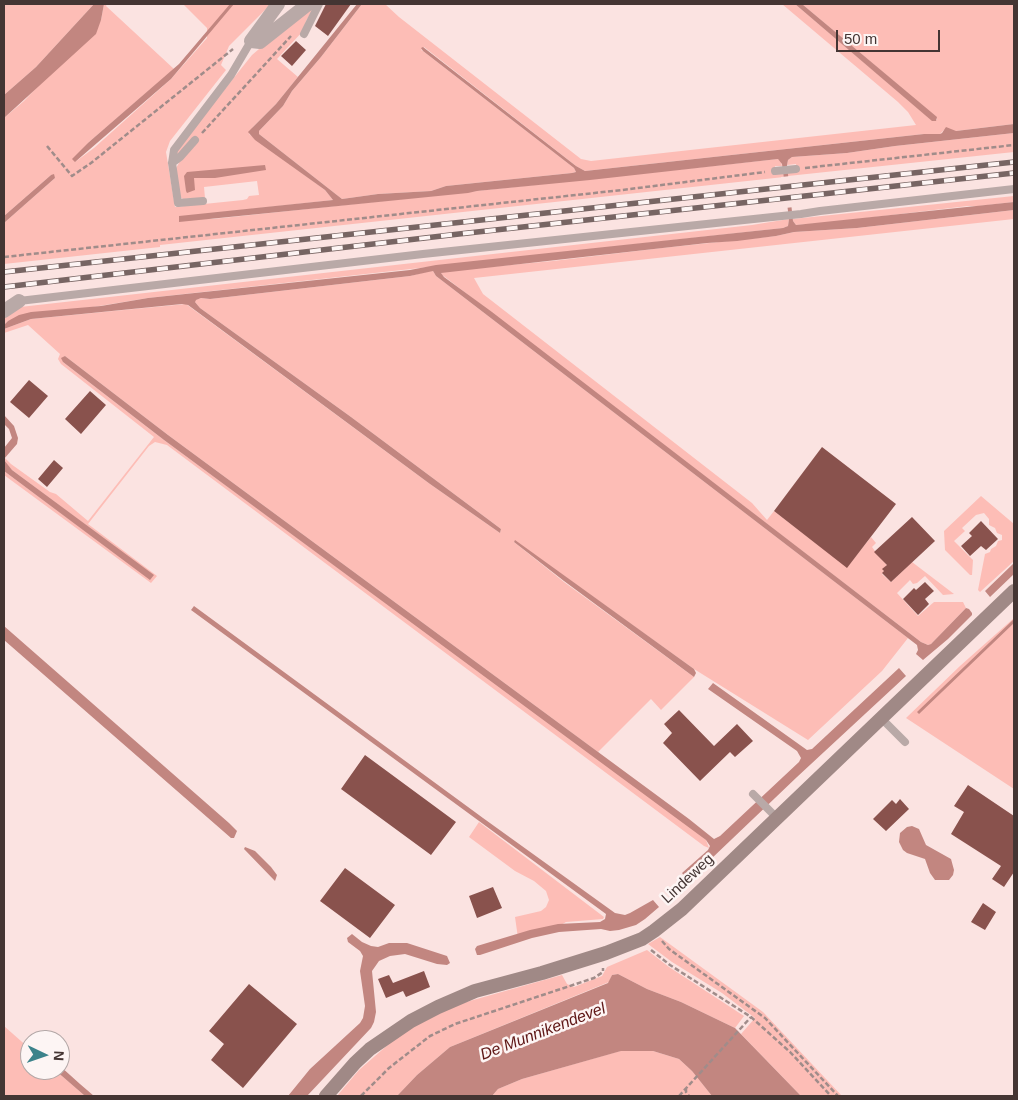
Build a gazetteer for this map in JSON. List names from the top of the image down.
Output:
{
  "streets": {
    "main road": ["Lindeweg"]
  },
  "water": ["De Munnikendevel"],
  "scale_bar": "50 m",
  "north": "right"
}
